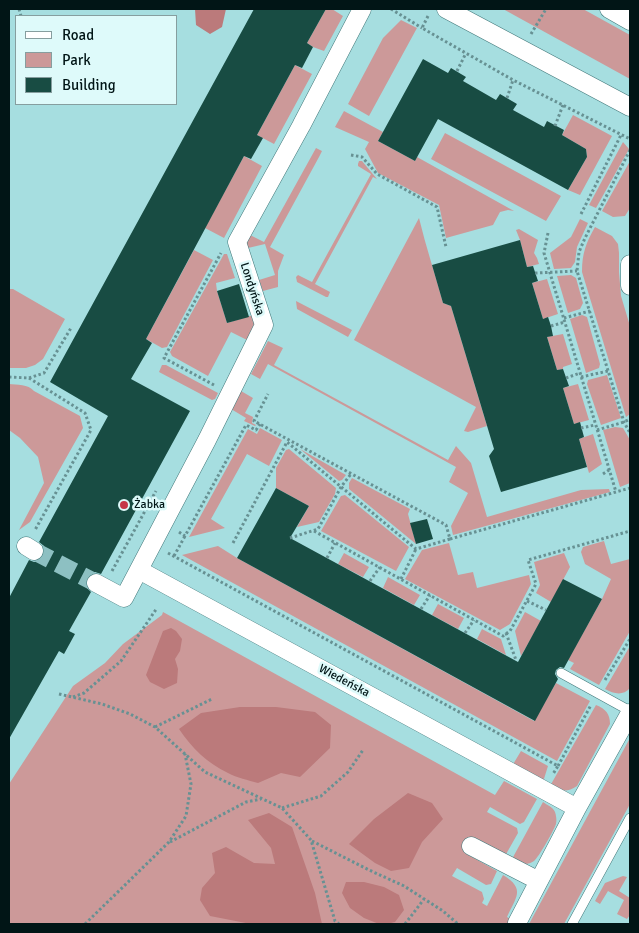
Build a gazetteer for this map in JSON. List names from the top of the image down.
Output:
{
  "streets": {
    "street": ["Londyńska", "Wiedeńska"]
  },
  "crossings": [
    ["Londyńska", "Wiedeńska"]
  ],
  "places": ["Żabka"],
  "legend": ["Road", "Park", "Building"]
}
